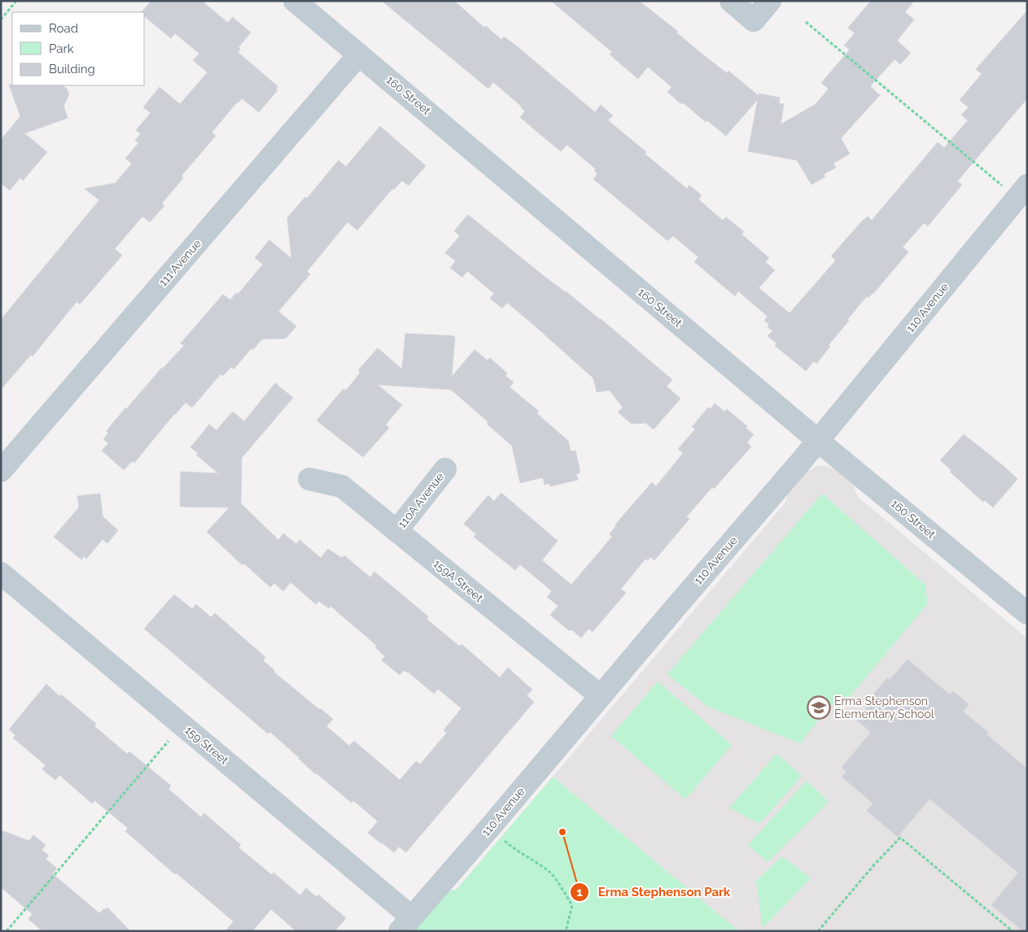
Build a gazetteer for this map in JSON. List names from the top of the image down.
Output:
{
  "streets": {
    "street": [
      "160 Street",
      "111 Avenue",
      "110 Avenue",
      "110A Avenue",
      "159A Street",
      "159 Street"
    ]
  },
  "crossings": [
    ["160 Street", "111 Avenue"],
    ["160 Street", "110 Avenue"],
    ["110 Avenue", "159A Street"],
    ["110 Avenue", "159 Street"],
    ["110A Avenue", "159A Street"]
  ],
  "places": {
    "school or university": ["Erma Stephenson Elementary School"],
    "other": ["Erma Stephenson Park"]
  },
  "legend": ["Road", "Park", "Building"]
}
